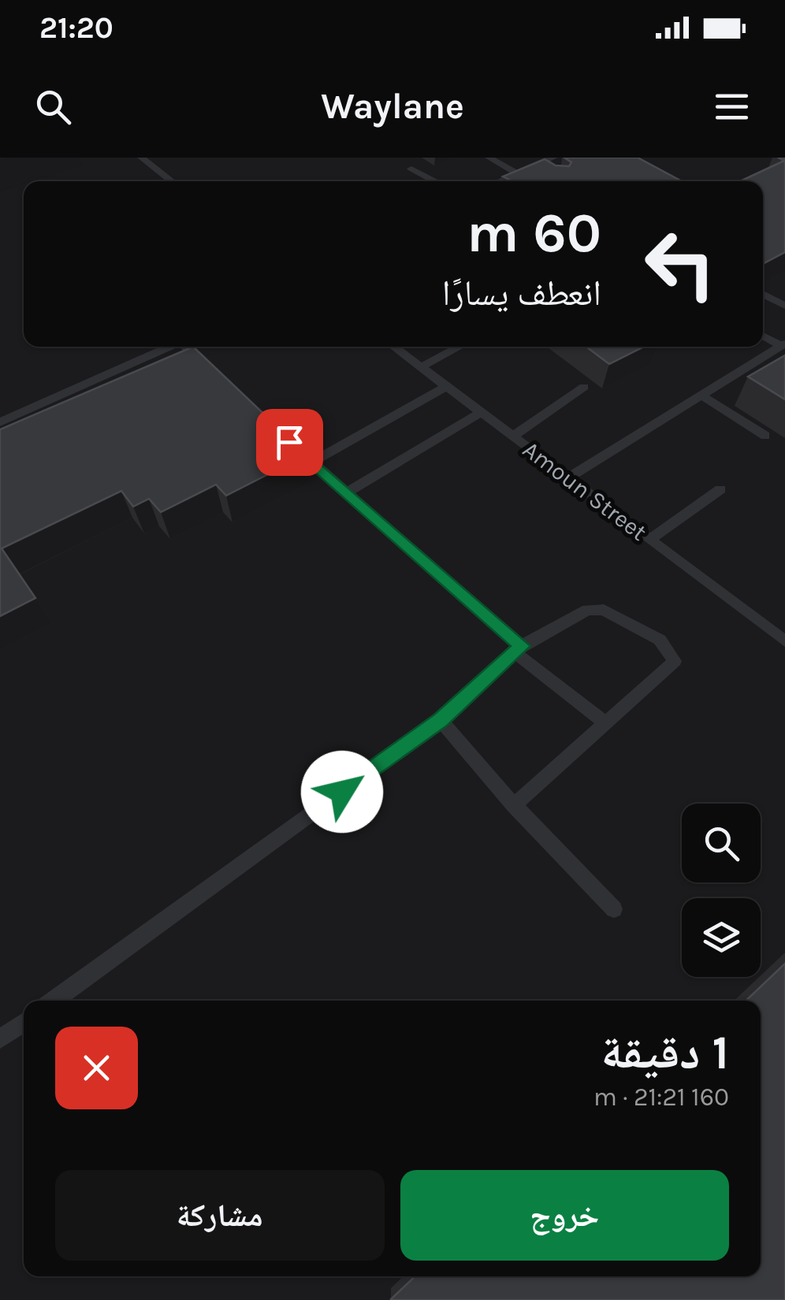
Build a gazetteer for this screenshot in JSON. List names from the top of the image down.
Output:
{
  "streets": {
    "lane": ["Amoun Street"]
  },
  "page": {
    "status": "21:20",
    "header": "Waylane",
    "turn": ["60 m", "انعطف يسارًا"],
    "heading": ["1 دقيقة", "160 m · 21:21"],
    "buttons": ["خروج", "مشاركة"]
  }
}
